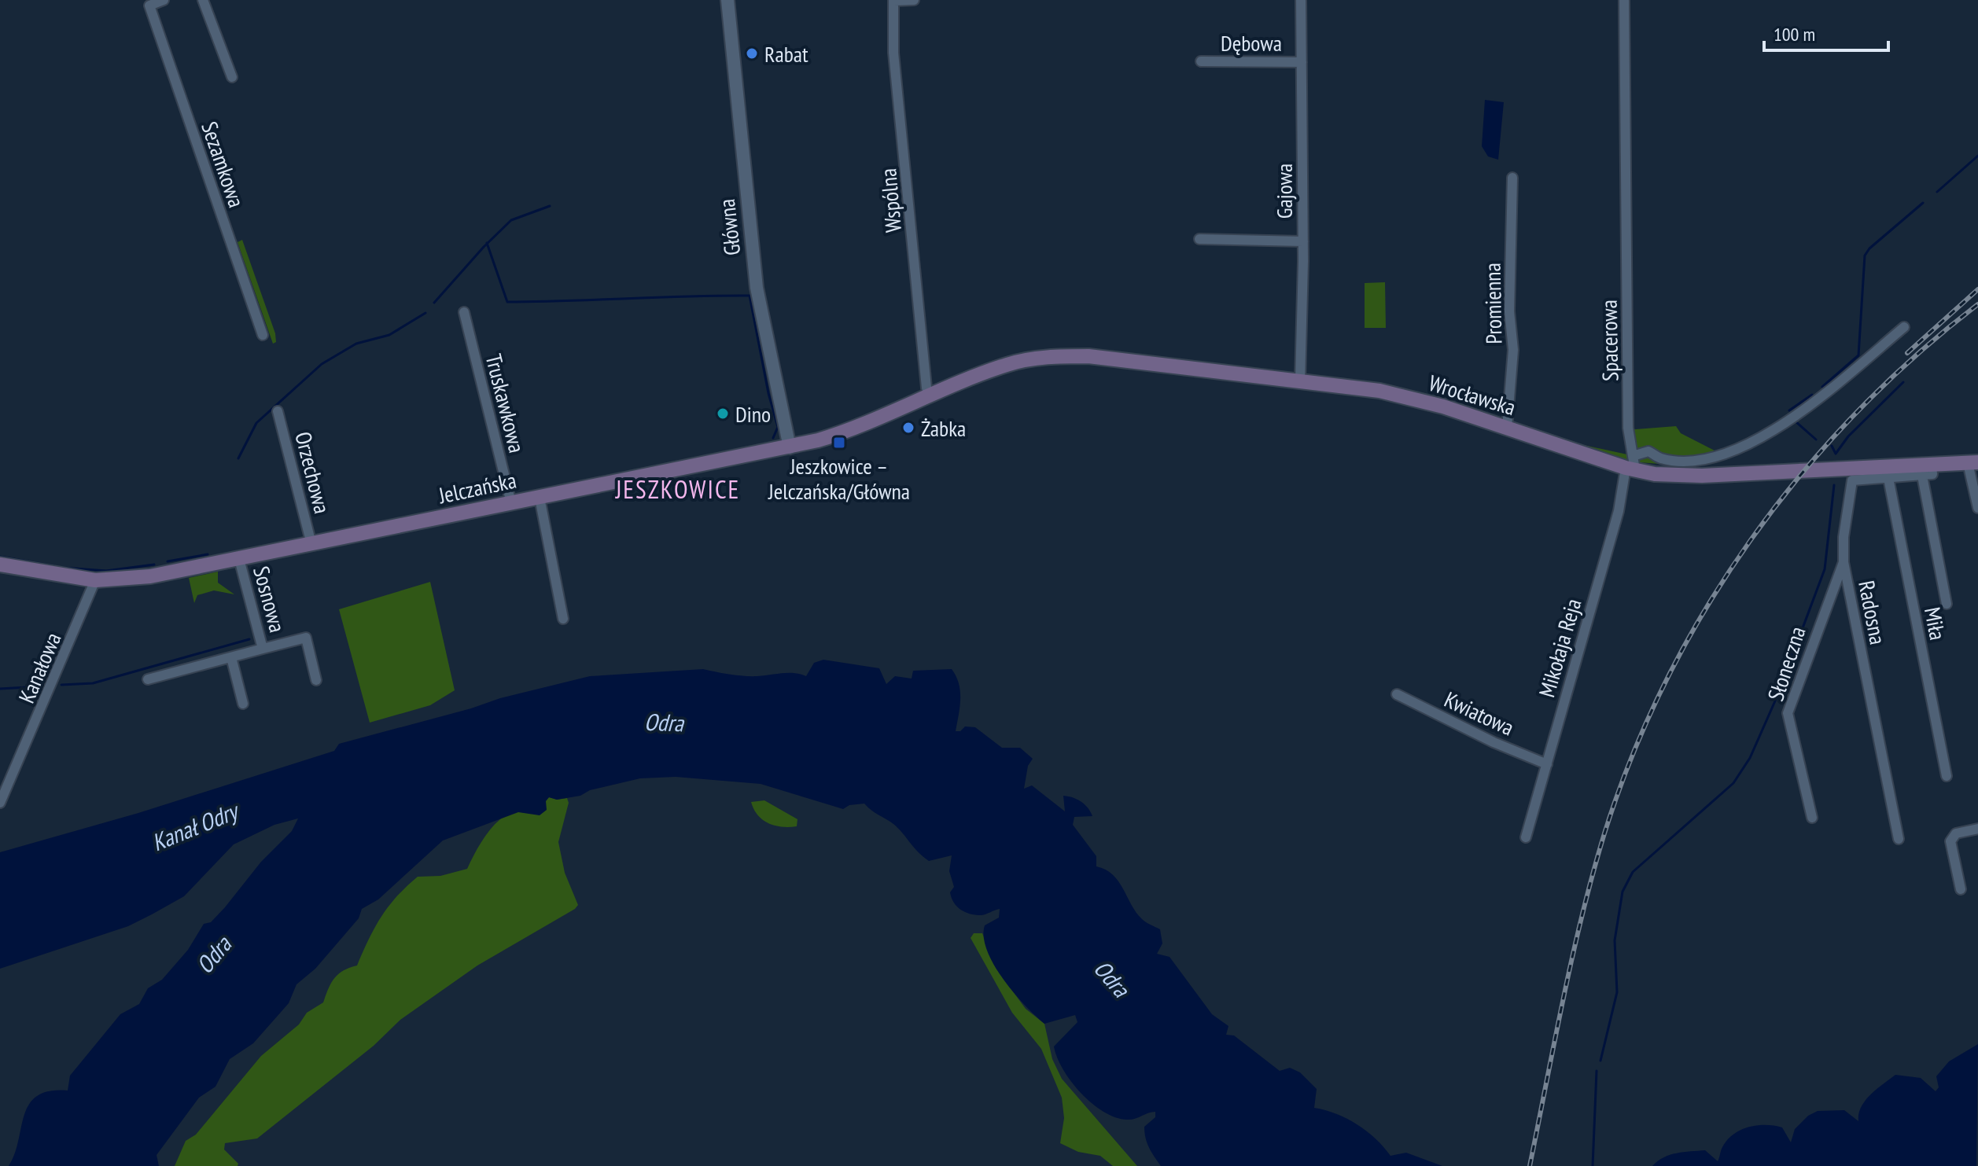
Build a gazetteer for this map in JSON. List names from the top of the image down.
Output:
{
  "streets": {
    "main road": ["Wrocławska", "Jelczańska"],
    "street": [
      "Dębowa",
      "Sezamkowa",
      "Gajowa",
      "Wspólna",
      "Główna",
      "Promienna",
      "Spacerowa",
      "Truskawkowa",
      "Orzechowa",
      "Sosnowa",
      "Radosna",
      "Miła",
      "Mikołaja Reja",
      "Słoneczna",
      "Kanałowa",
      "Kwiatowa"
    ]
  },
  "crossings": [
    ["Dębowa", "Gajowa"],
    ["Gajowa", "Wrocławska"],
    ["Wspólna", "Jelczańska"],
    ["Główna", "Jelczańska"],
    ["Promienna", "Wrocławska"],
    ["Spacerowa", "Wrocławska"],
    ["Spacerowa", "Mikołaja Reja"],
    ["Wrocławska", "Jelczańska"],
    ["Wrocławska", "Radosna"],
    ["Wrocławska", "Mikołaja Reja"],
    ["Truskawkowa", "Jelczańska"],
    ["Orzechowa", "Jelczańska"],
    ["Jelczańska", "Sosnowa"],
    ["Jelczańska", "Kanałowa"],
    ["Radosna", "Miła"],
    ["Radosna", "Słoneczna"],
    ["Mikołaja Reja", "Kwiatowa"]
  ],
  "districts": ["JESZKOWICE"],
  "water": ["Odra", "Kanał Odry"],
  "places": {
    "other": ["Rabat", "Dino", "Żabka"],
    "transit": ["Jeszkowice – Jelczańska/Główna"]
  },
  "scale_bar": "100 m"
}
